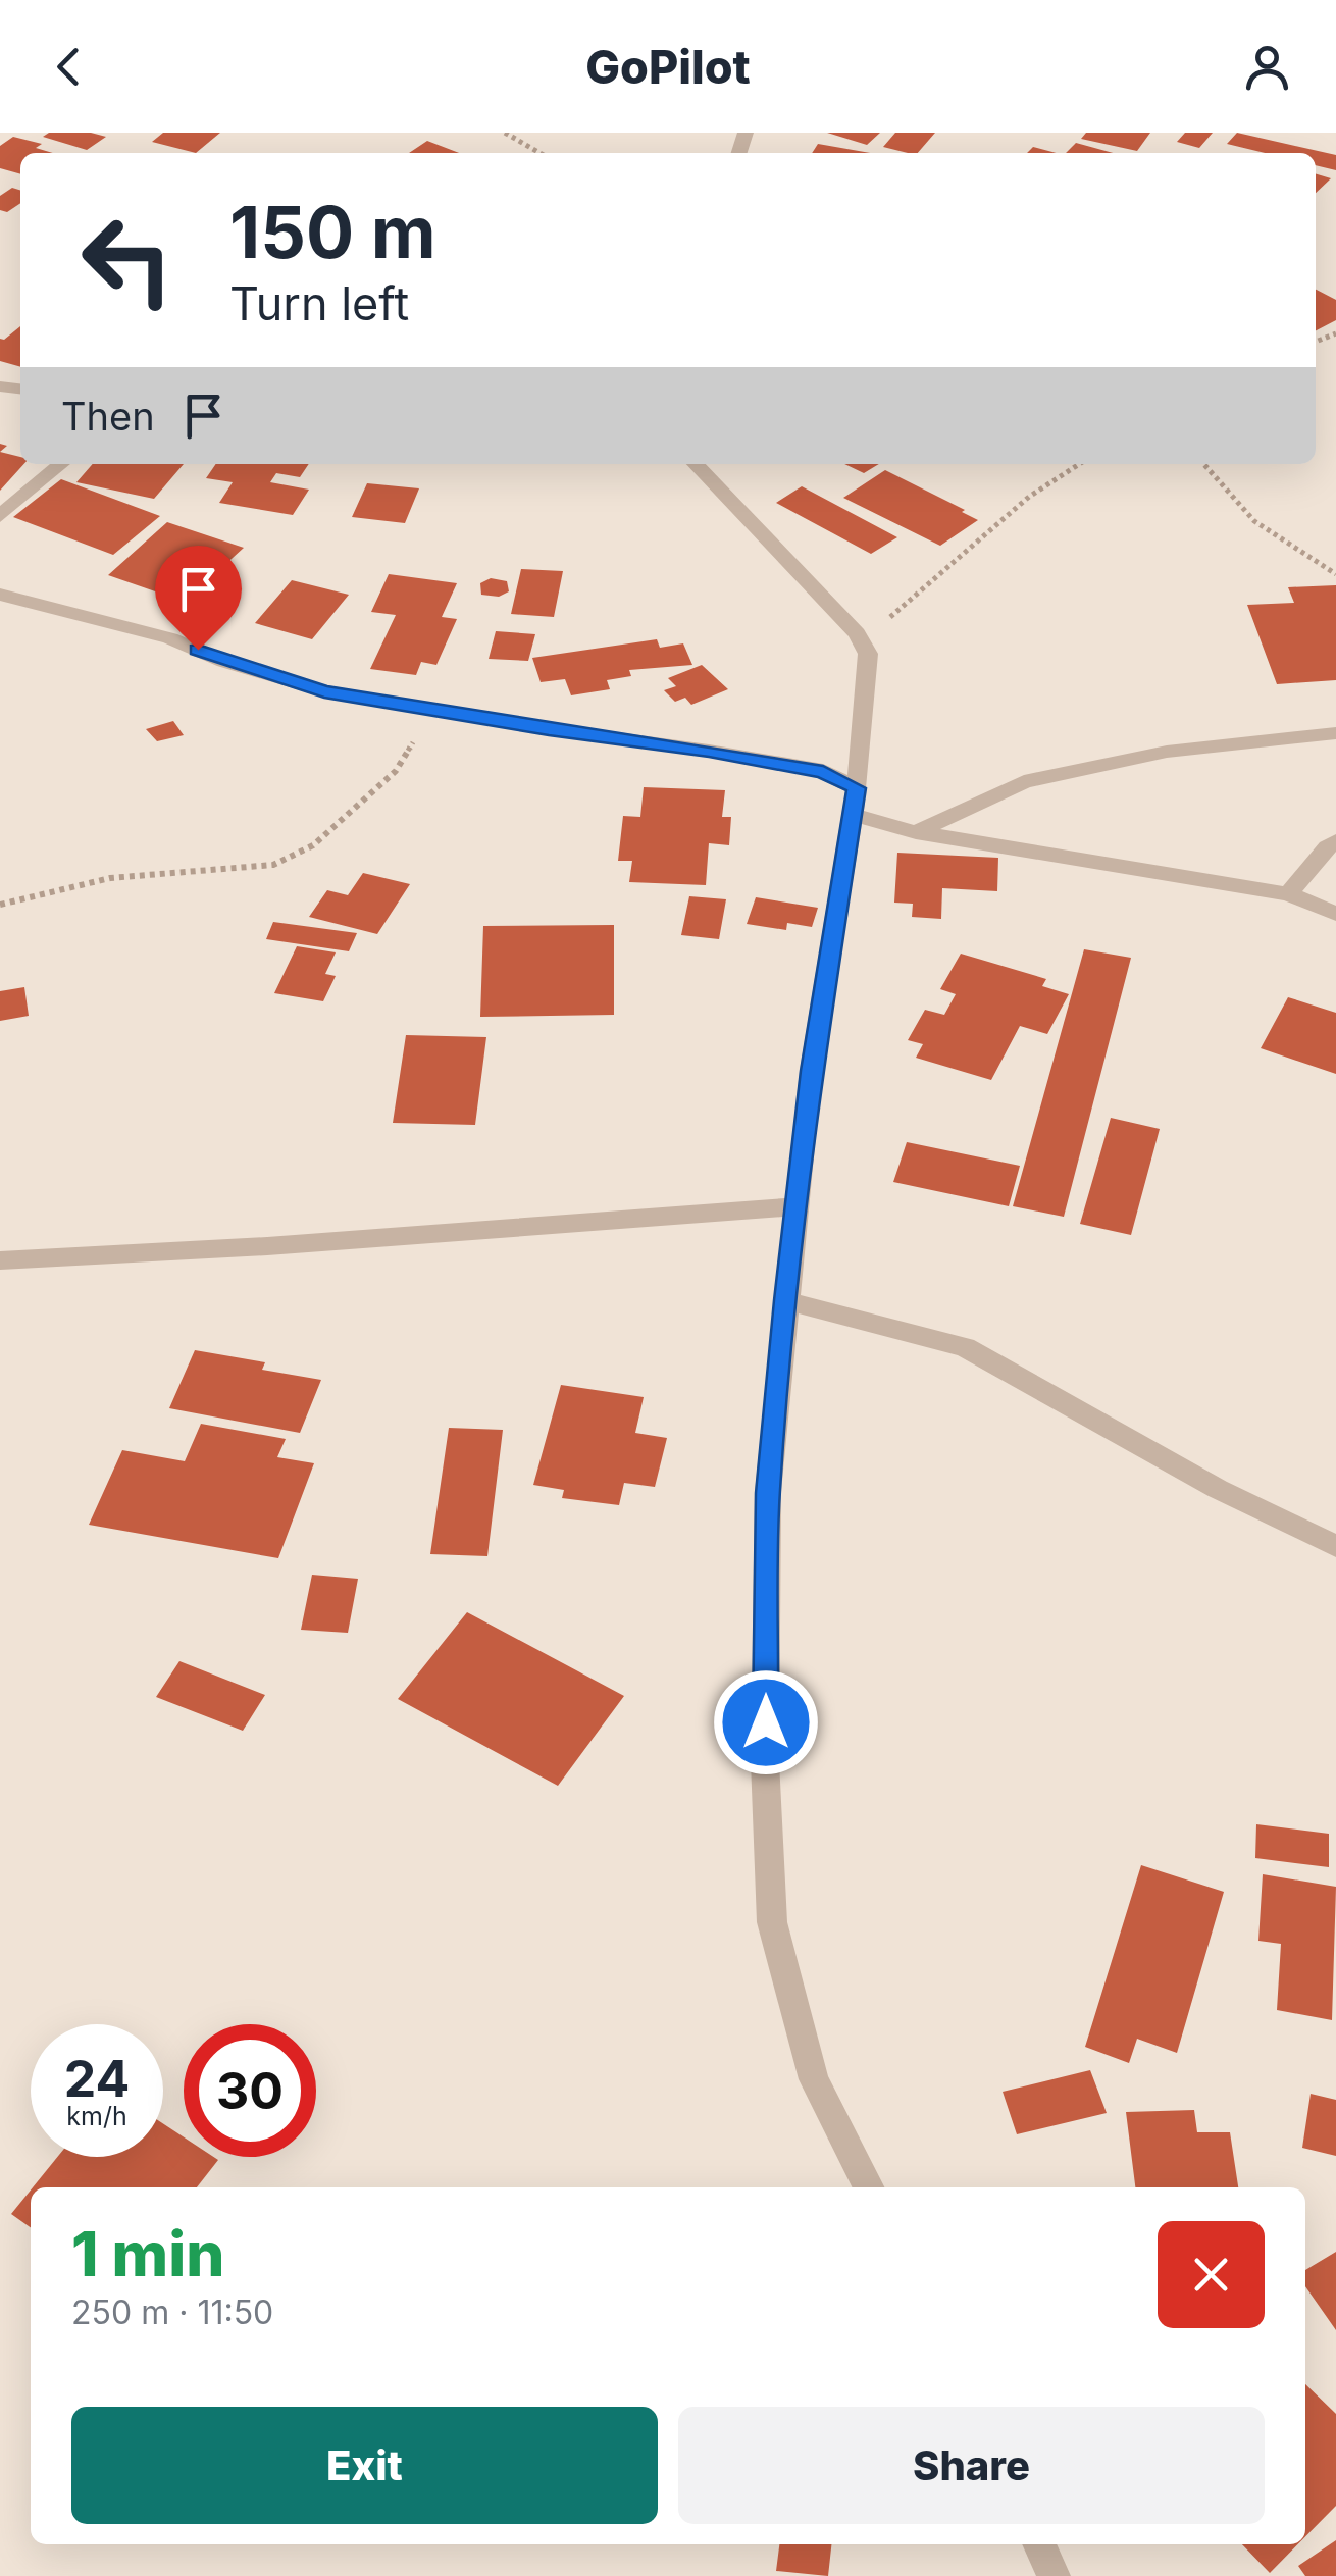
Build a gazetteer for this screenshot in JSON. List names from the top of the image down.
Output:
{
  "page": {
    "header": "GoPilot",
    "turn": ["150 m", "Turn left"],
    "then": "Then",
    "speed": "24 km/h",
    "limit": "30",
    "heading": ["1 min", "250 m · 11:50"],
    "buttons": ["Exit", "Share"]
  }
}
